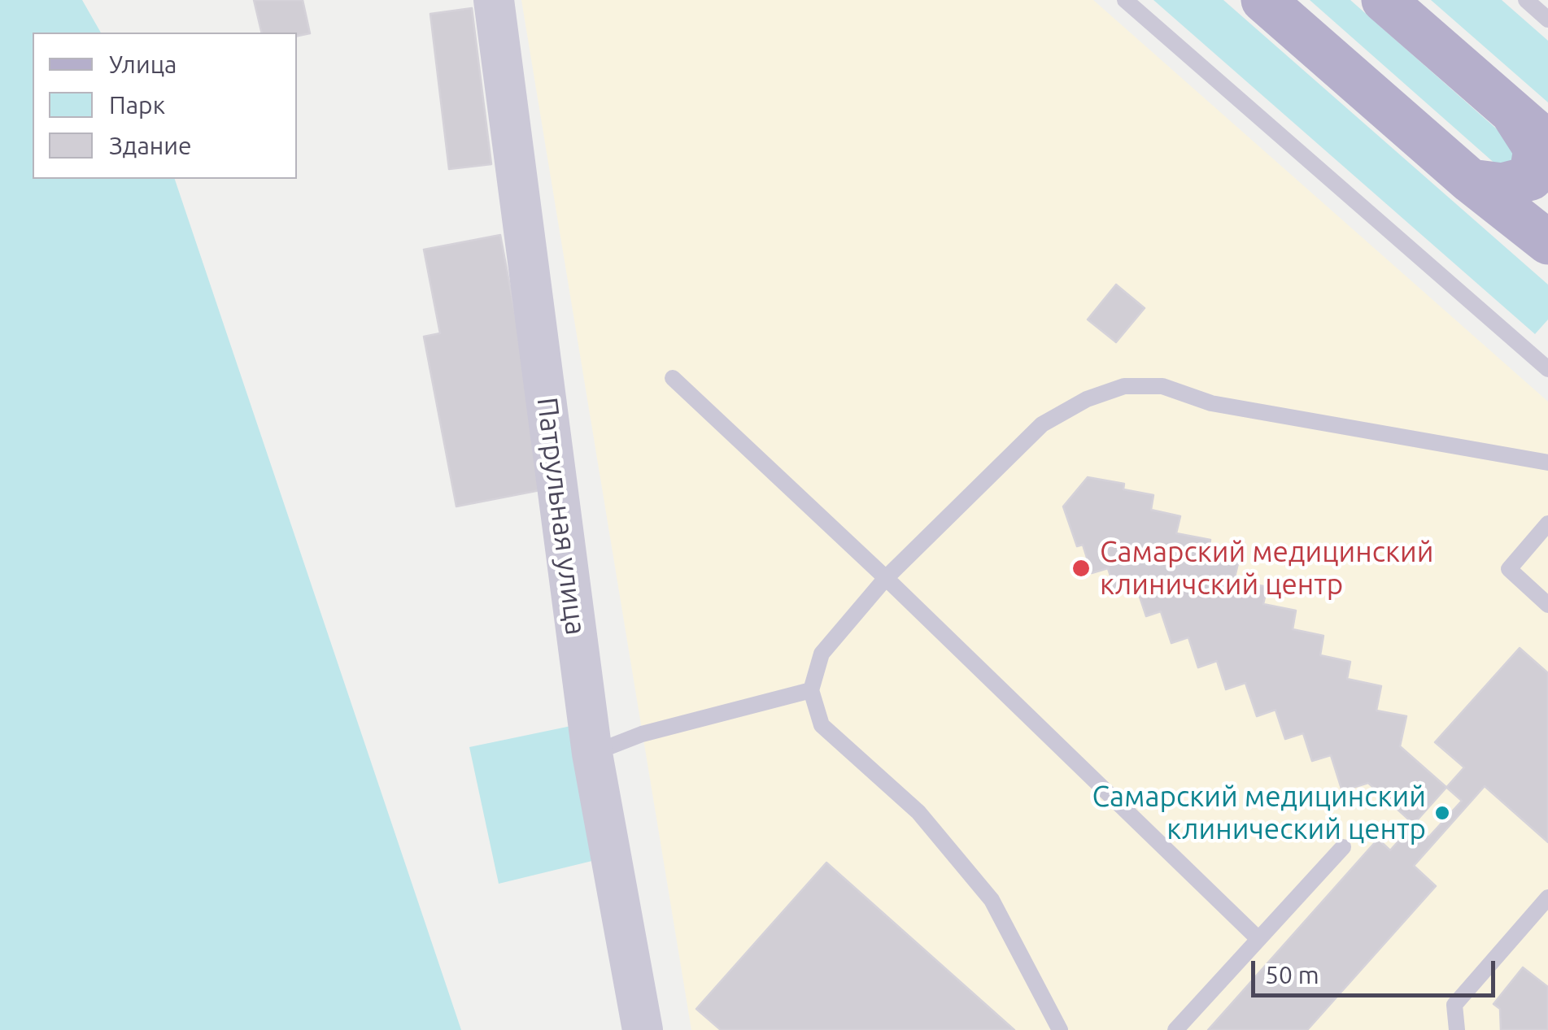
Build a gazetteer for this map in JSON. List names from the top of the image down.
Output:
{
  "streets": {
    "street": ["Патрульная улица"]
  },
  "places": ["Самарский медицинский клиничский центр", "Самарский медицинский клинический центр"],
  "legend": ["Улица", "Парк", "Здание"],
  "scale_bar": "50 m"
}
